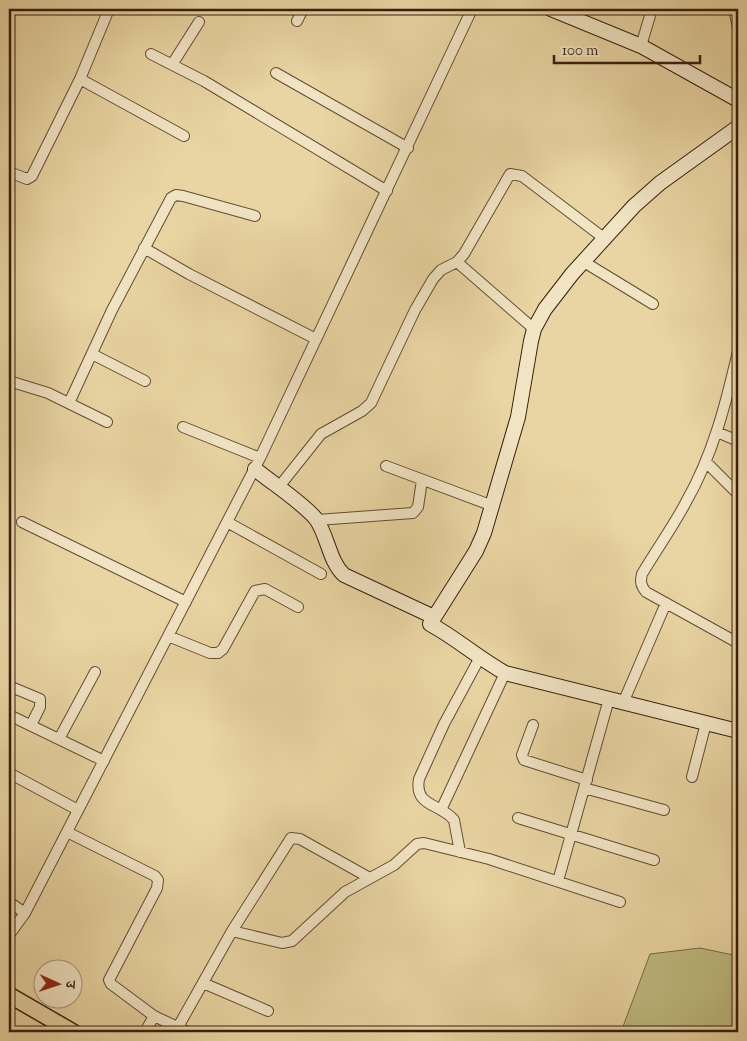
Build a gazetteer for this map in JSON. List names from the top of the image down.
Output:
{
  "scale_bar": "100 m",
  "north": "right"
}
